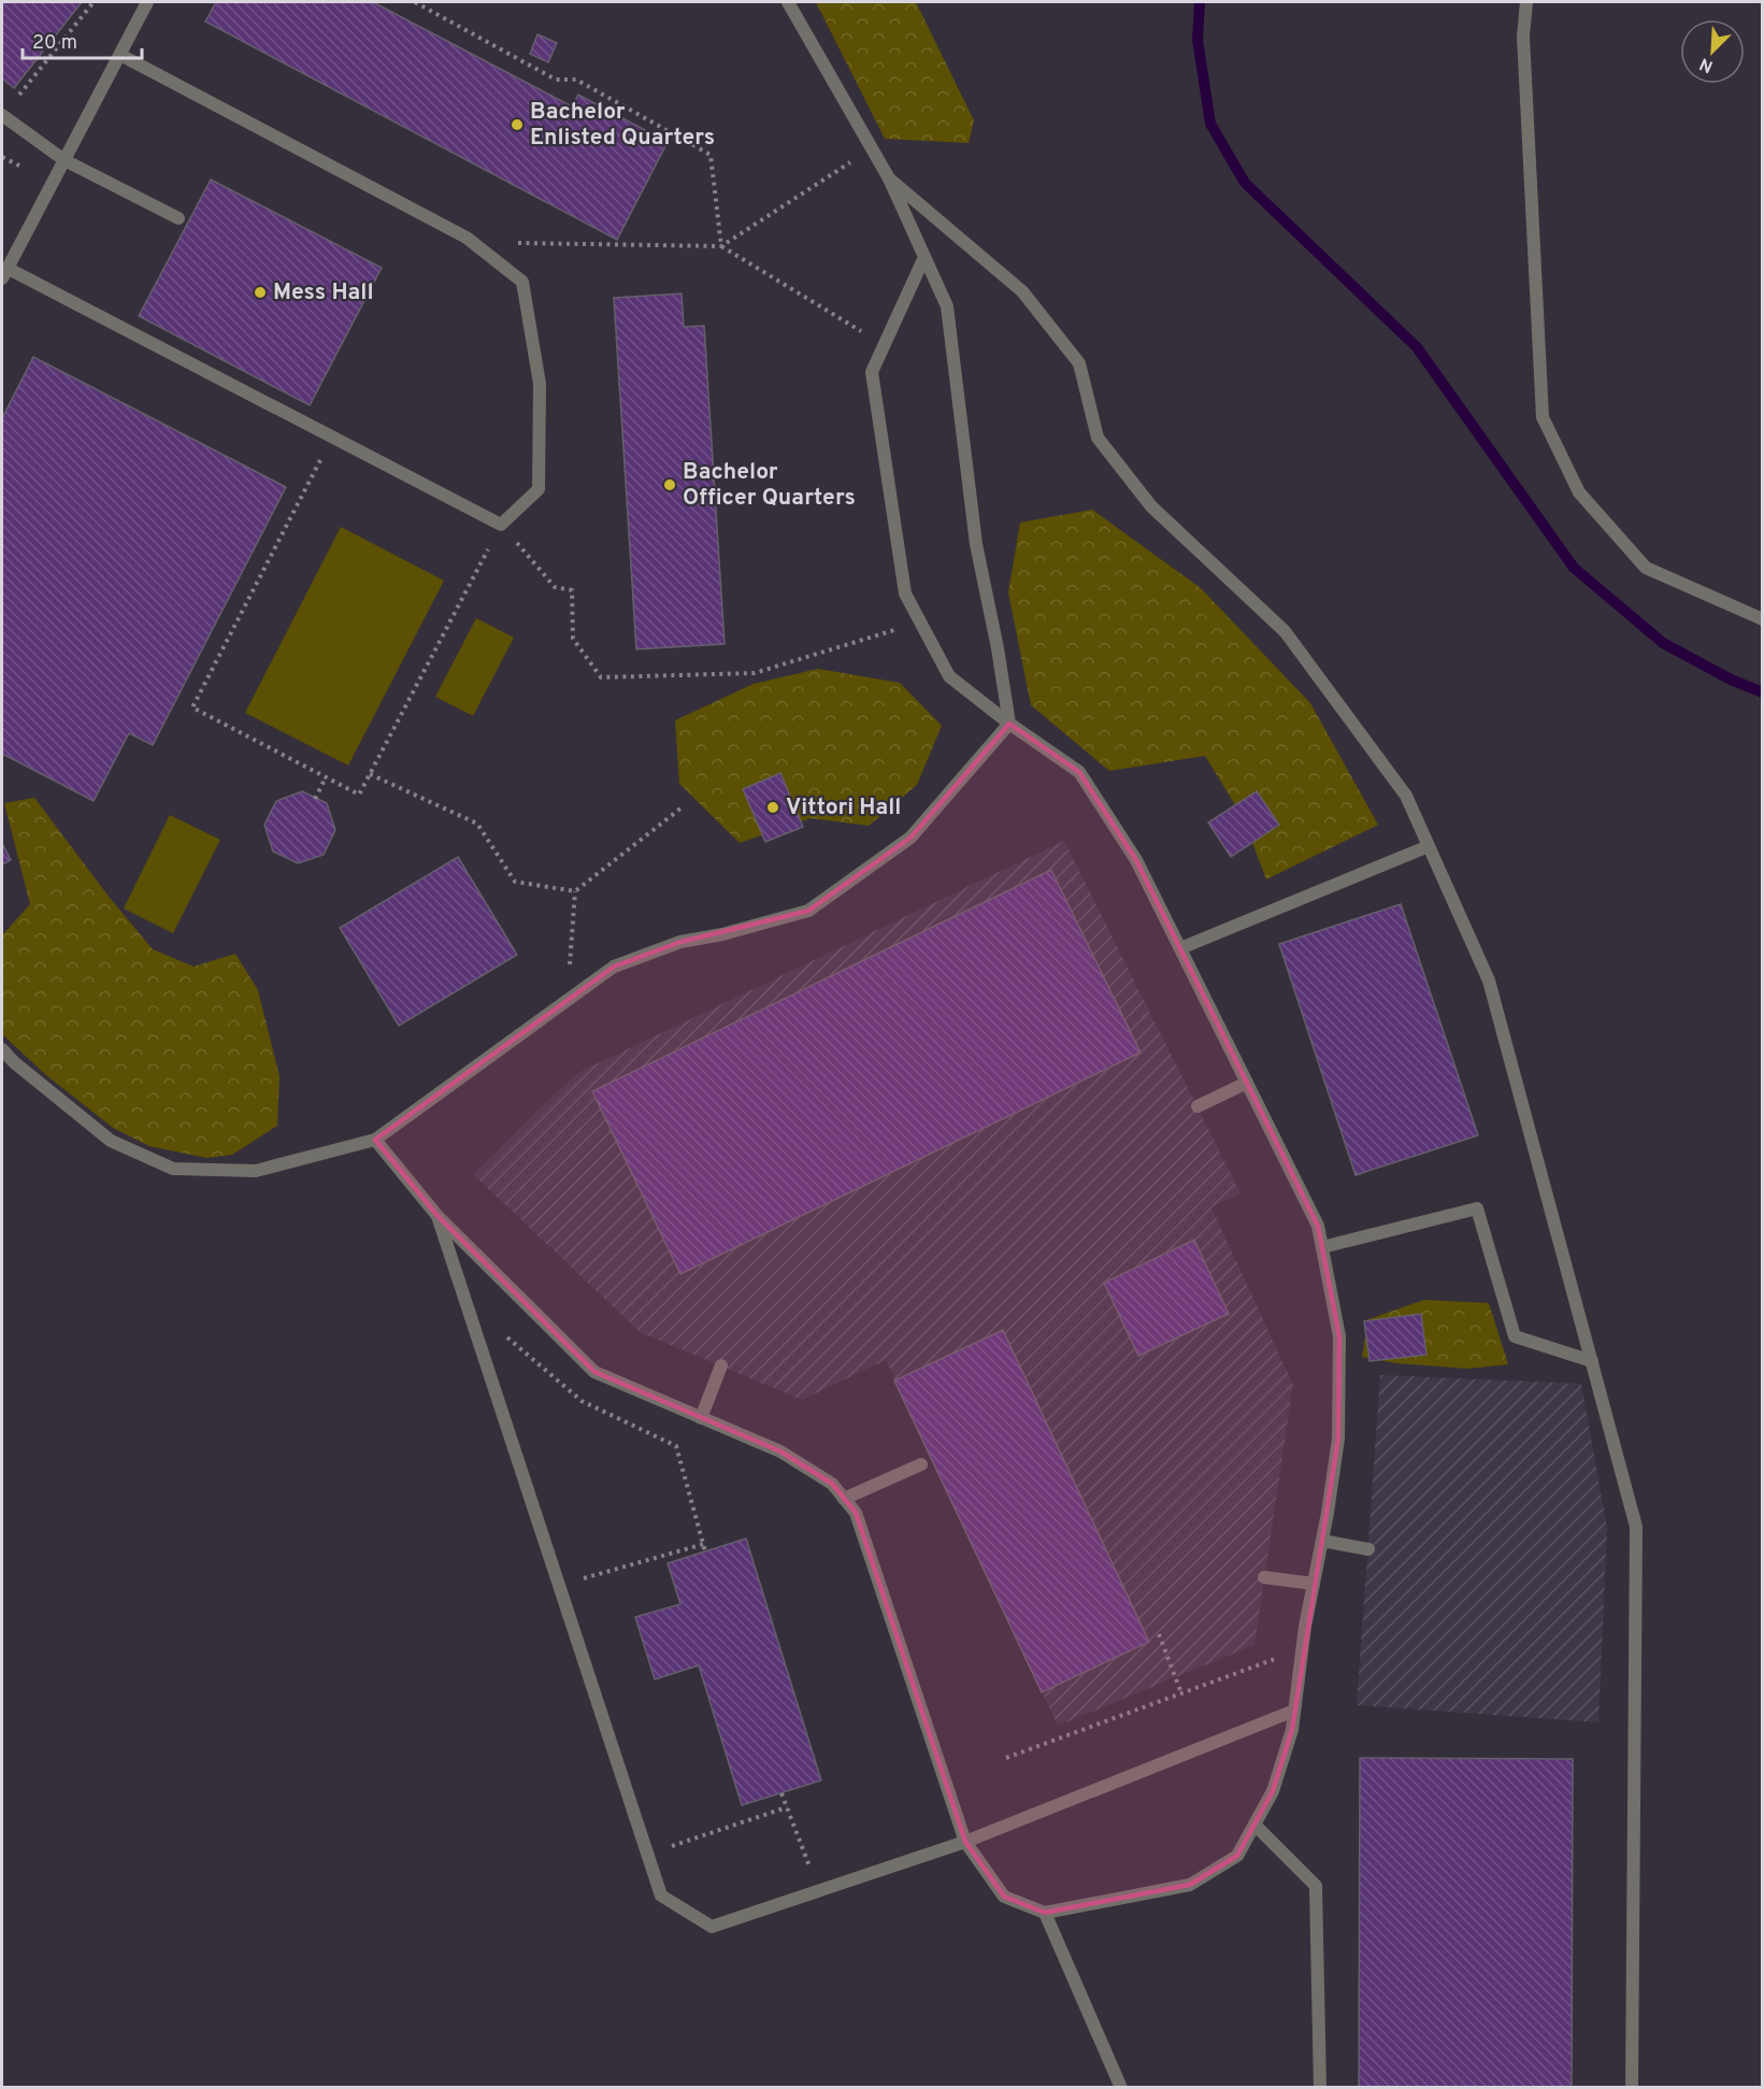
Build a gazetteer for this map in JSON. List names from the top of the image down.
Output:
{
  "places": [
    "Bachelor Enlisted Quarters",
    "Mess Hall",
    "Bachelor Officer Quarters",
    "Vittori Hall"
  ],
  "scale_bar": "20 m",
  "north": "bottom left"
}
